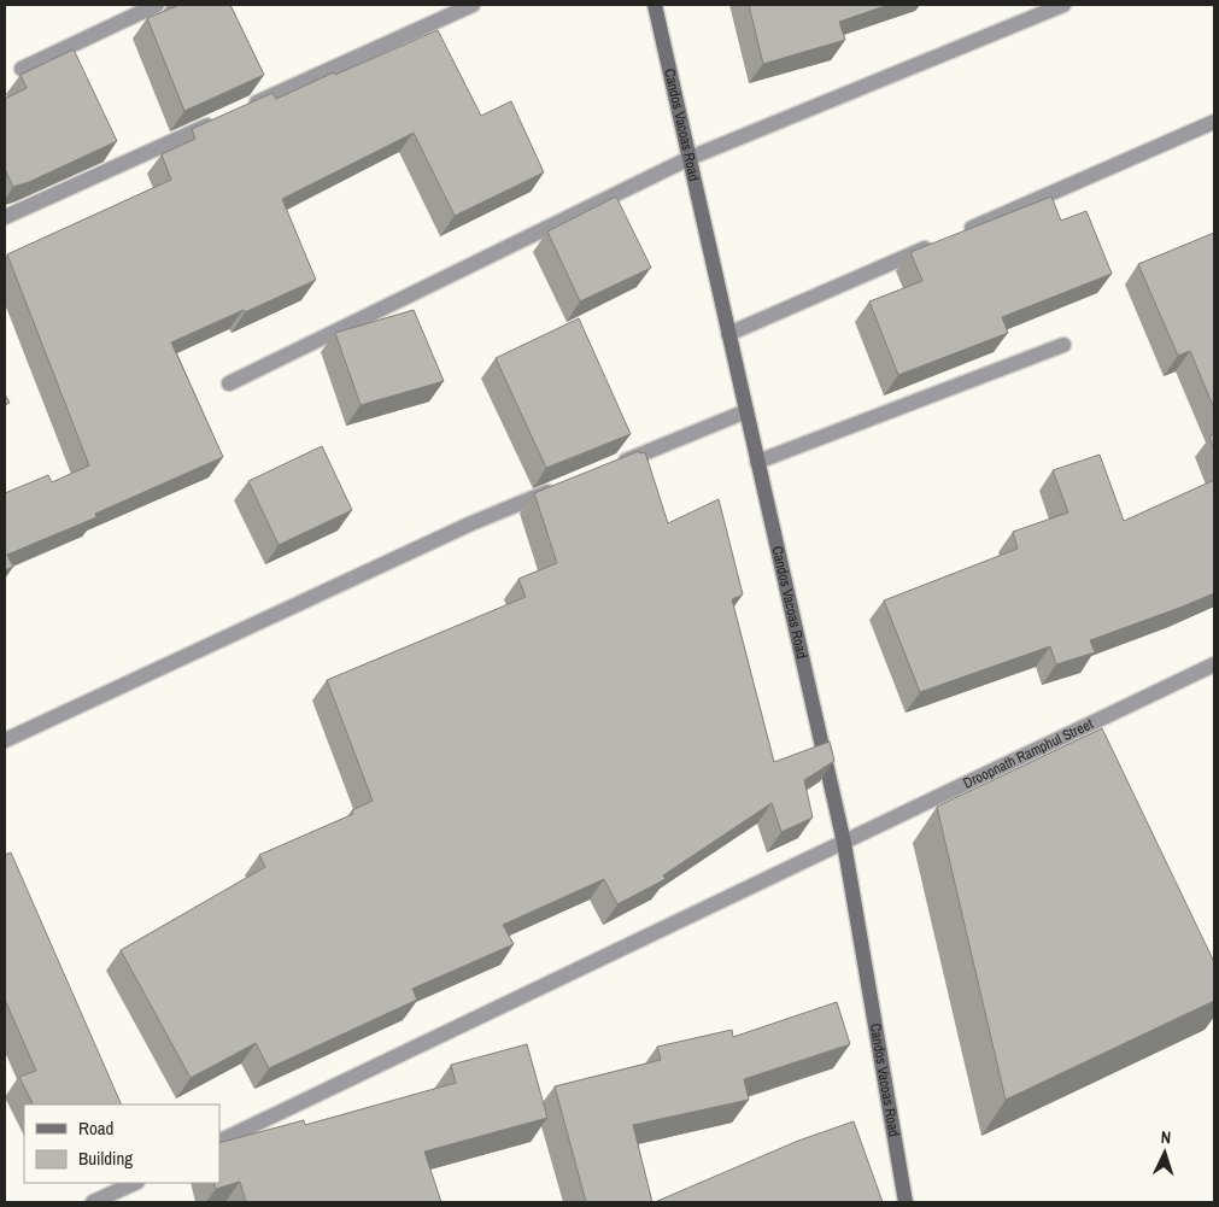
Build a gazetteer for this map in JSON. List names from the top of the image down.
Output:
{
  "streets": {
    "main road": ["Candos Vacoas Road"],
    "street": ["Droopnath Ramphul Street"]
  },
  "crossings": [
    ["Candos Vacoas Road", "Droopnath Ramphul Street"]
  ],
  "legend": ["Road", "Building"],
  "north": "top"
}
